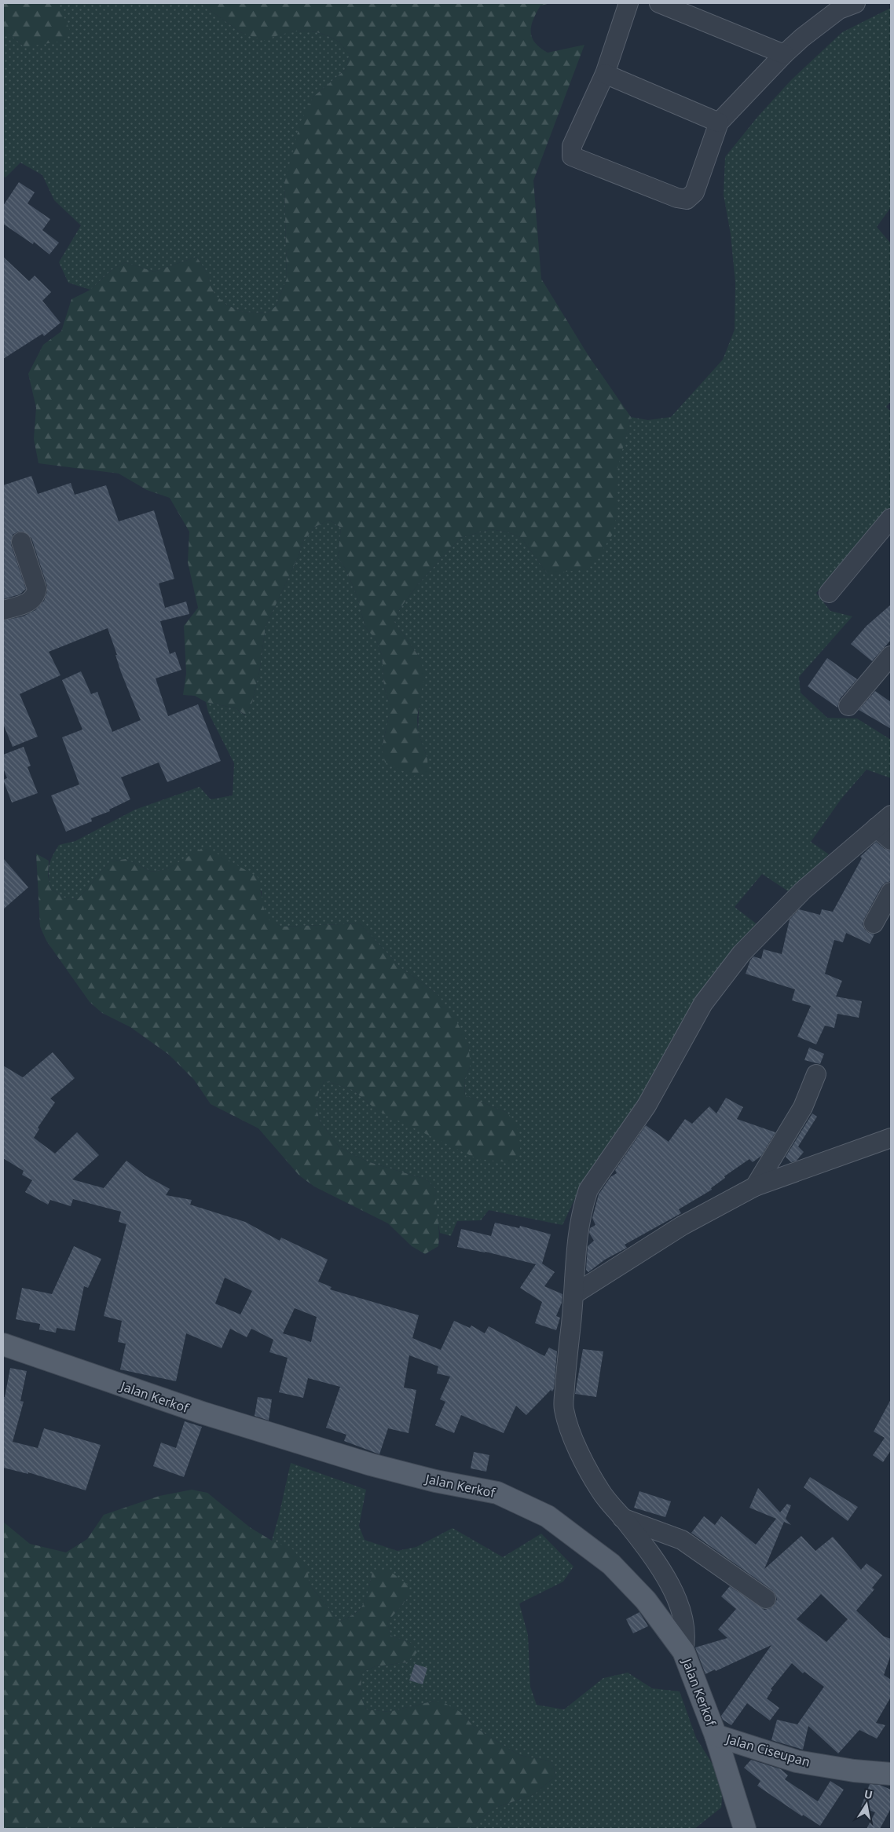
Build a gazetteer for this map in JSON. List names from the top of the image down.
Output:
{
  "streets": {
    "main road": ["Jalan Kerkof", "Jalan Ciseupan"]
  },
  "crossings": [
    ["Jalan Kerkof", "Jalan Ciseupan"]
  ],
  "north": "top"
}
